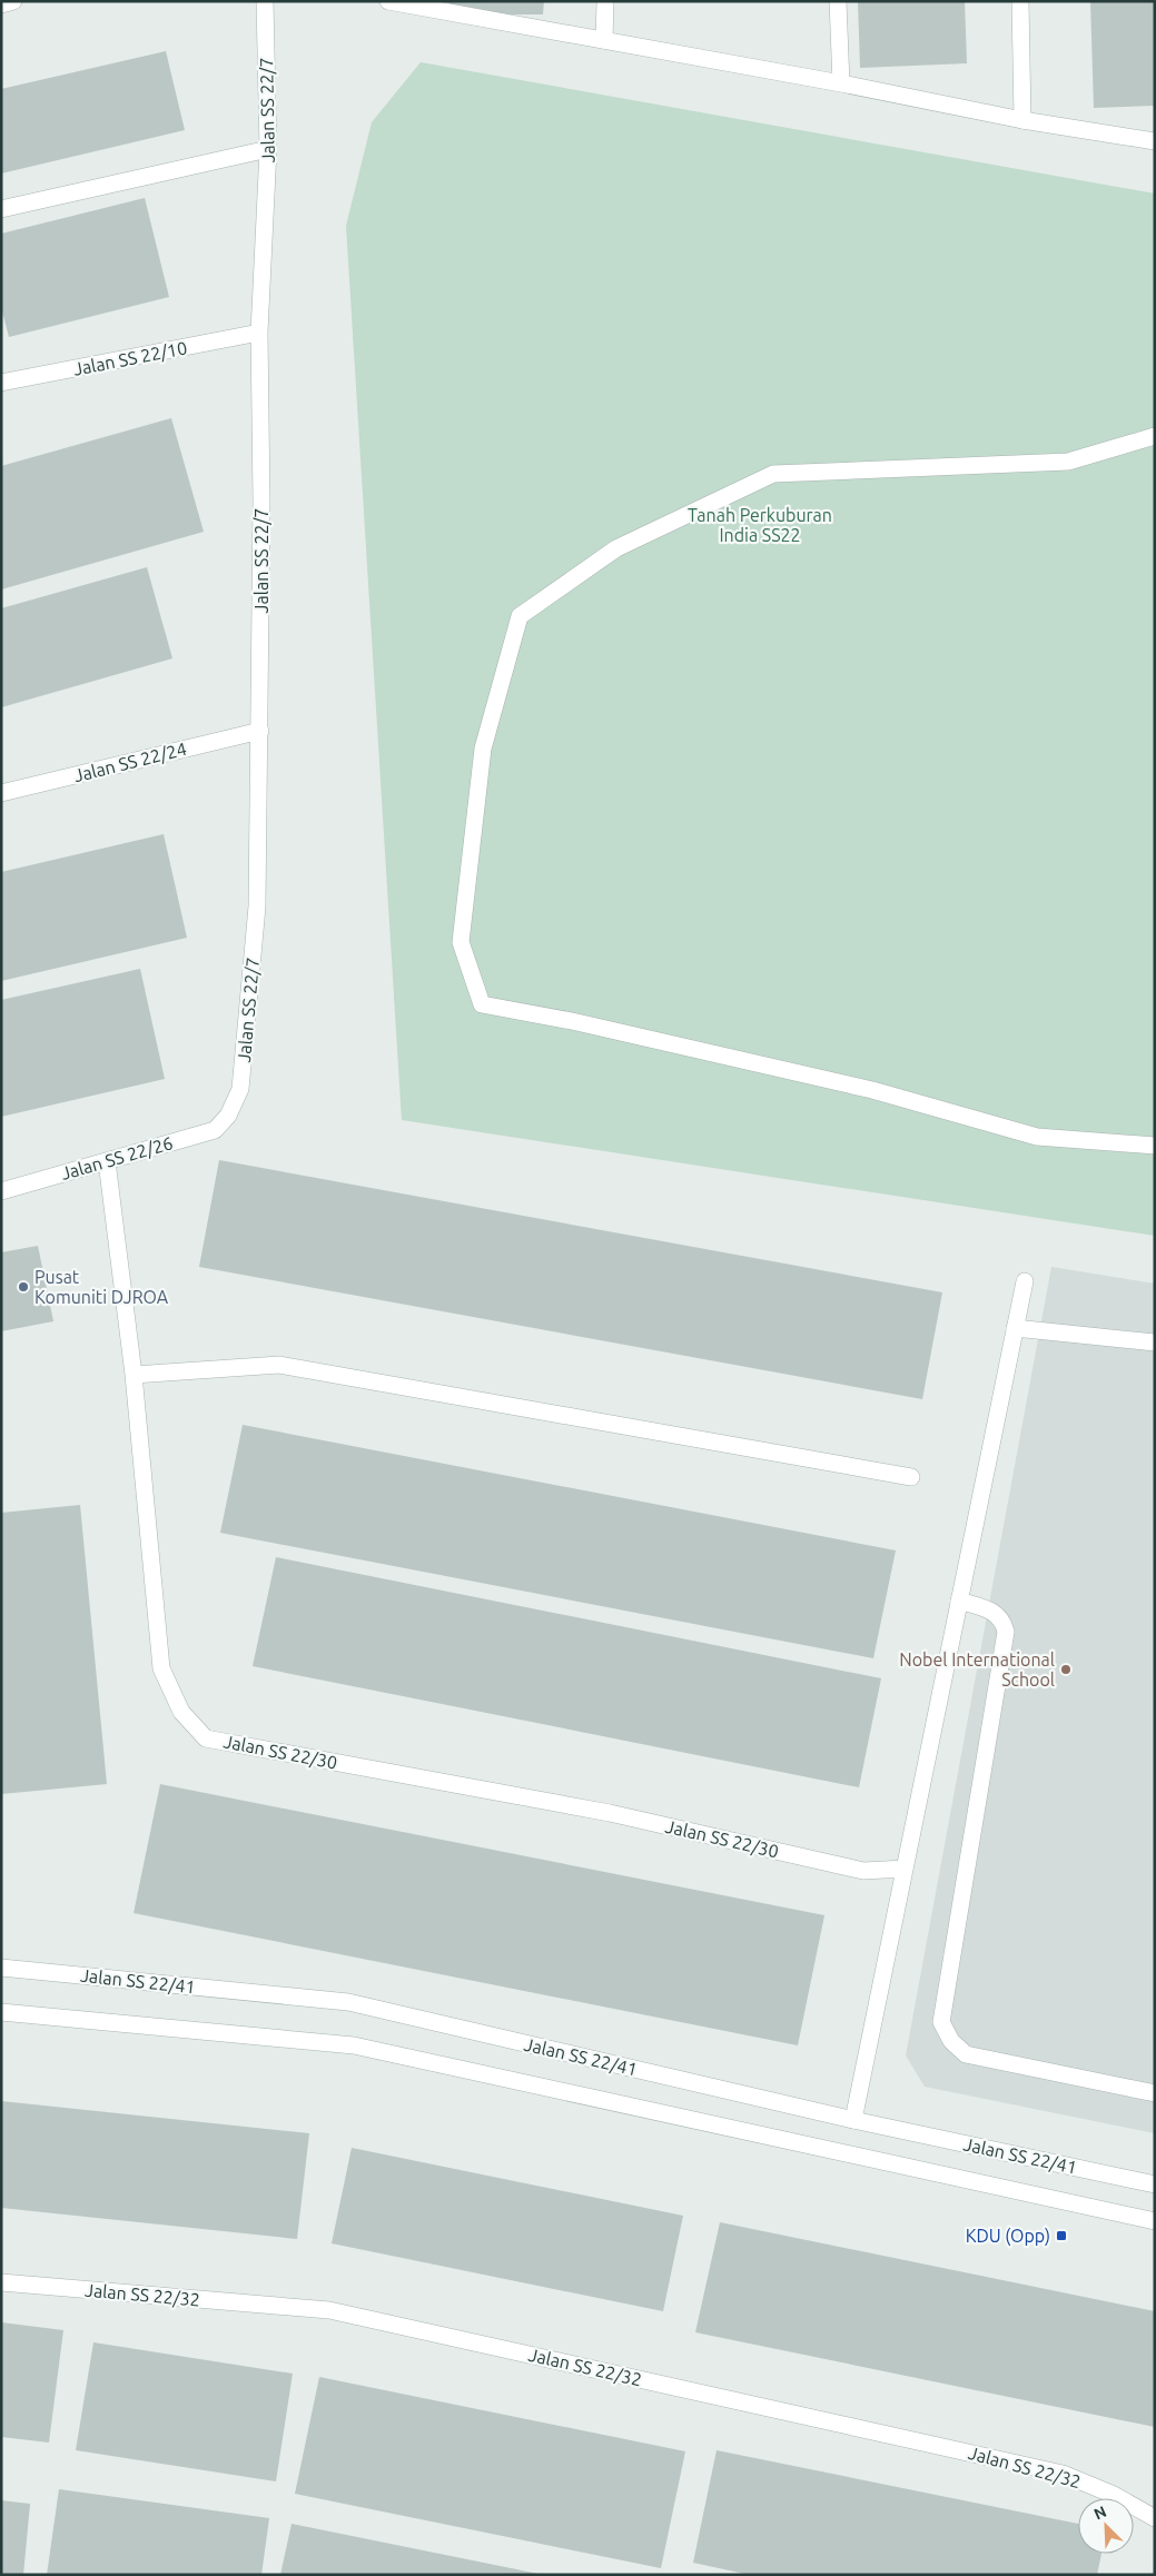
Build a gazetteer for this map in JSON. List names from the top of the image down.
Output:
{
  "streets": {
    "street": [
      "Jalan SS 22/7",
      "Jalan SS 22/10",
      "Jalan SS 22/24",
      "Jalan SS 22/26",
      "Jalan SS 22/30",
      "Jalan SS 22/41",
      "Jalan SS 22/32"
    ]
  },
  "crossings": [
    ["Jalan SS 22/7", "Jalan SS 22/10"],
    ["Jalan SS 22/7", "Jalan SS 22/24"],
    ["Jalan SS 22/7", "Jalan SS 22/26"],
    ["Jalan SS 22/26", "Jalan SS 22/30"]
  ],
  "parks": ["Tanah Perkuburan India SS22"],
  "places": {
    "other": ["Pusat Komuniti DJROA", "Nobel International School"],
    "transit": ["KDU (Opp)"]
  },
  "north": "top left"
}
